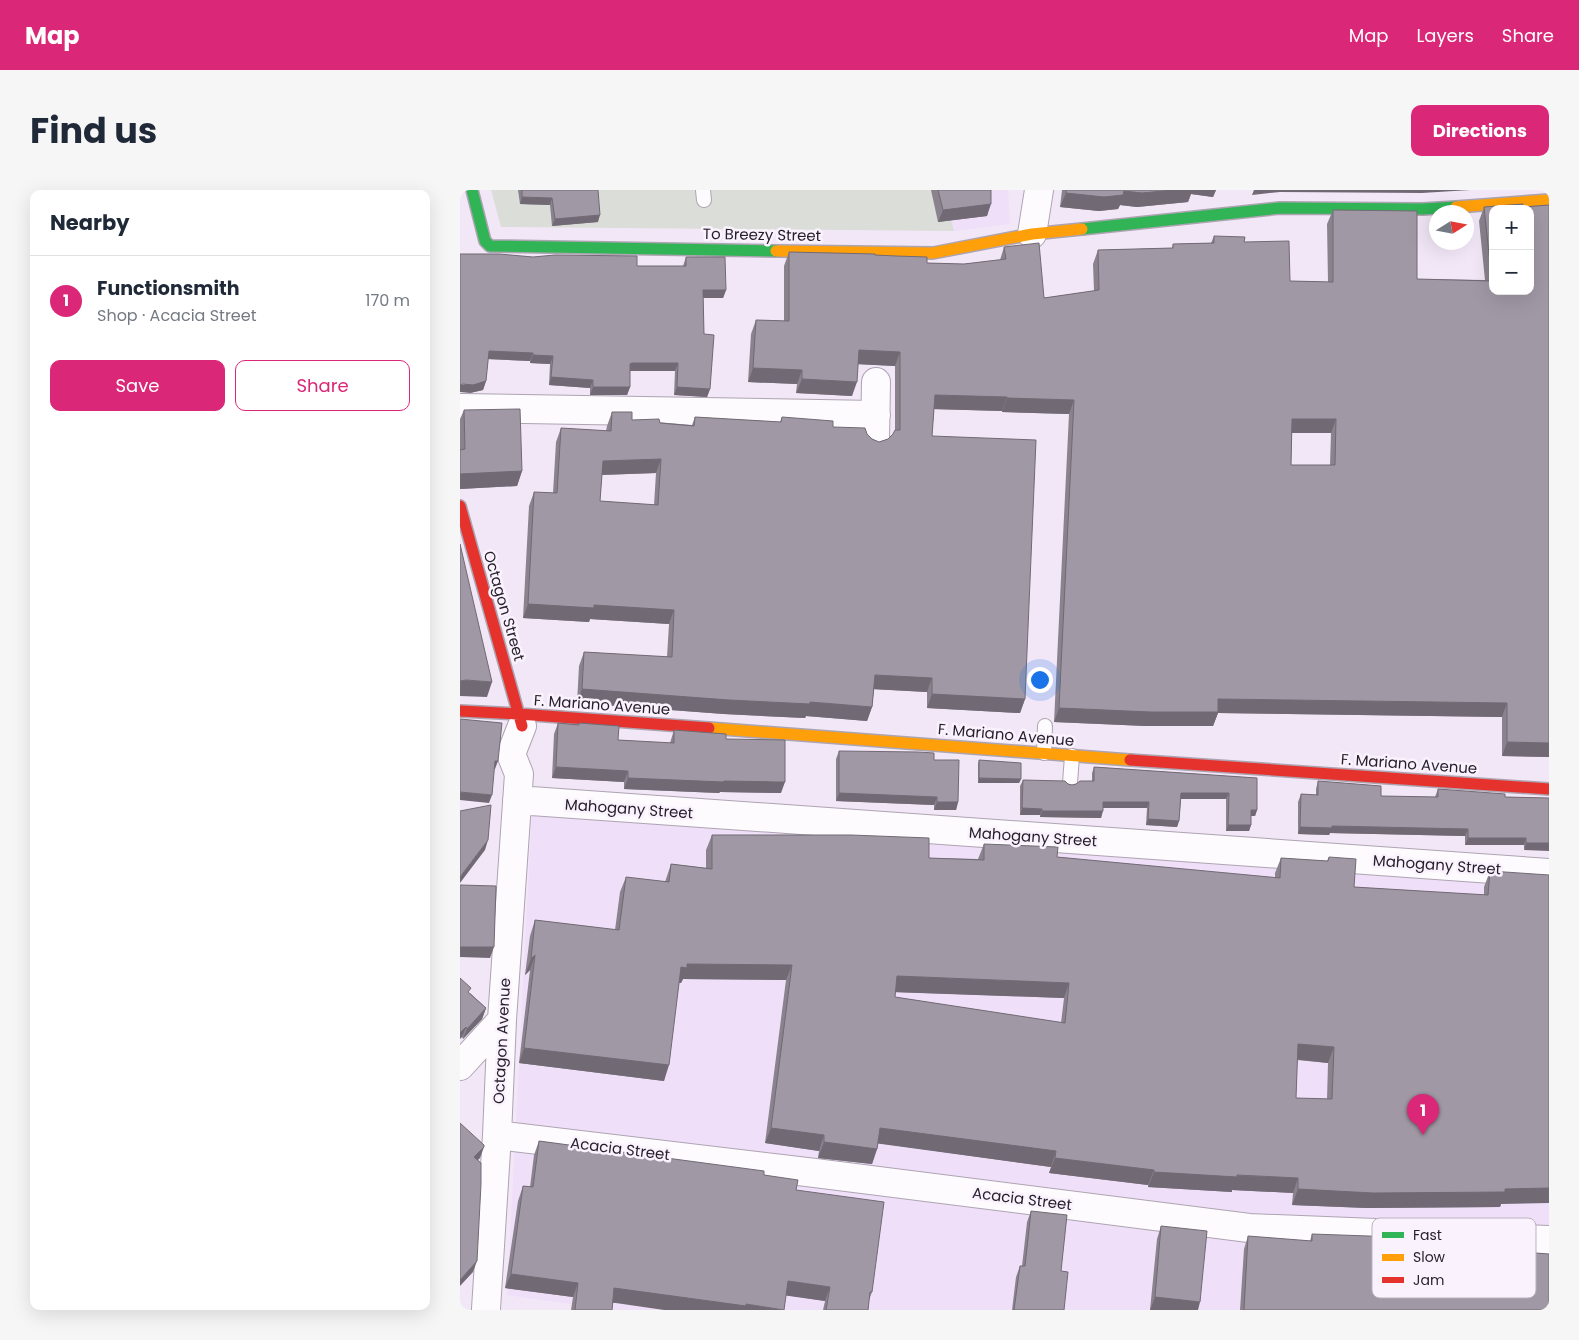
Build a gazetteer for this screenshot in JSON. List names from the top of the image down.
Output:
{
  "streets": {
    "street": [
      "To Breezy Street",
      "Octagon Street",
      "F. Mariano Avenue",
      "Mahogany Street",
      "Octagon Avenue",
      "Acacia Street"
    ]
  },
  "crossings": [
    ["Octagon Street", "F. Mariano Avenue"],
    ["Octagon Street", "Octagon Avenue"],
    ["F. Mariano Avenue", "Octagon Avenue"],
    ["Mahogany Street", "Octagon Avenue"],
    ["Octagon Avenue", "Acacia Street"]
  ],
  "legend": ["Fast", "Slow", "Jam"],
  "north": "right",
  "page": {
    "header": "Map",
    "nav": ["Map", "Layers", "Share"],
    "title": "Find us",
    "buttons": [
      "Directions",
      ["Save", "Share"]
    ],
    "heading": "Nearby",
    "map_buttons": ["+", "−"],
    "list": [
      {
        "mark": "1",
        "name": "Functionsmith",
        "note": "Shop · Acacia Street",
        "value": "170 m"
      }
    ],
    "pins": "1"
  }
}
